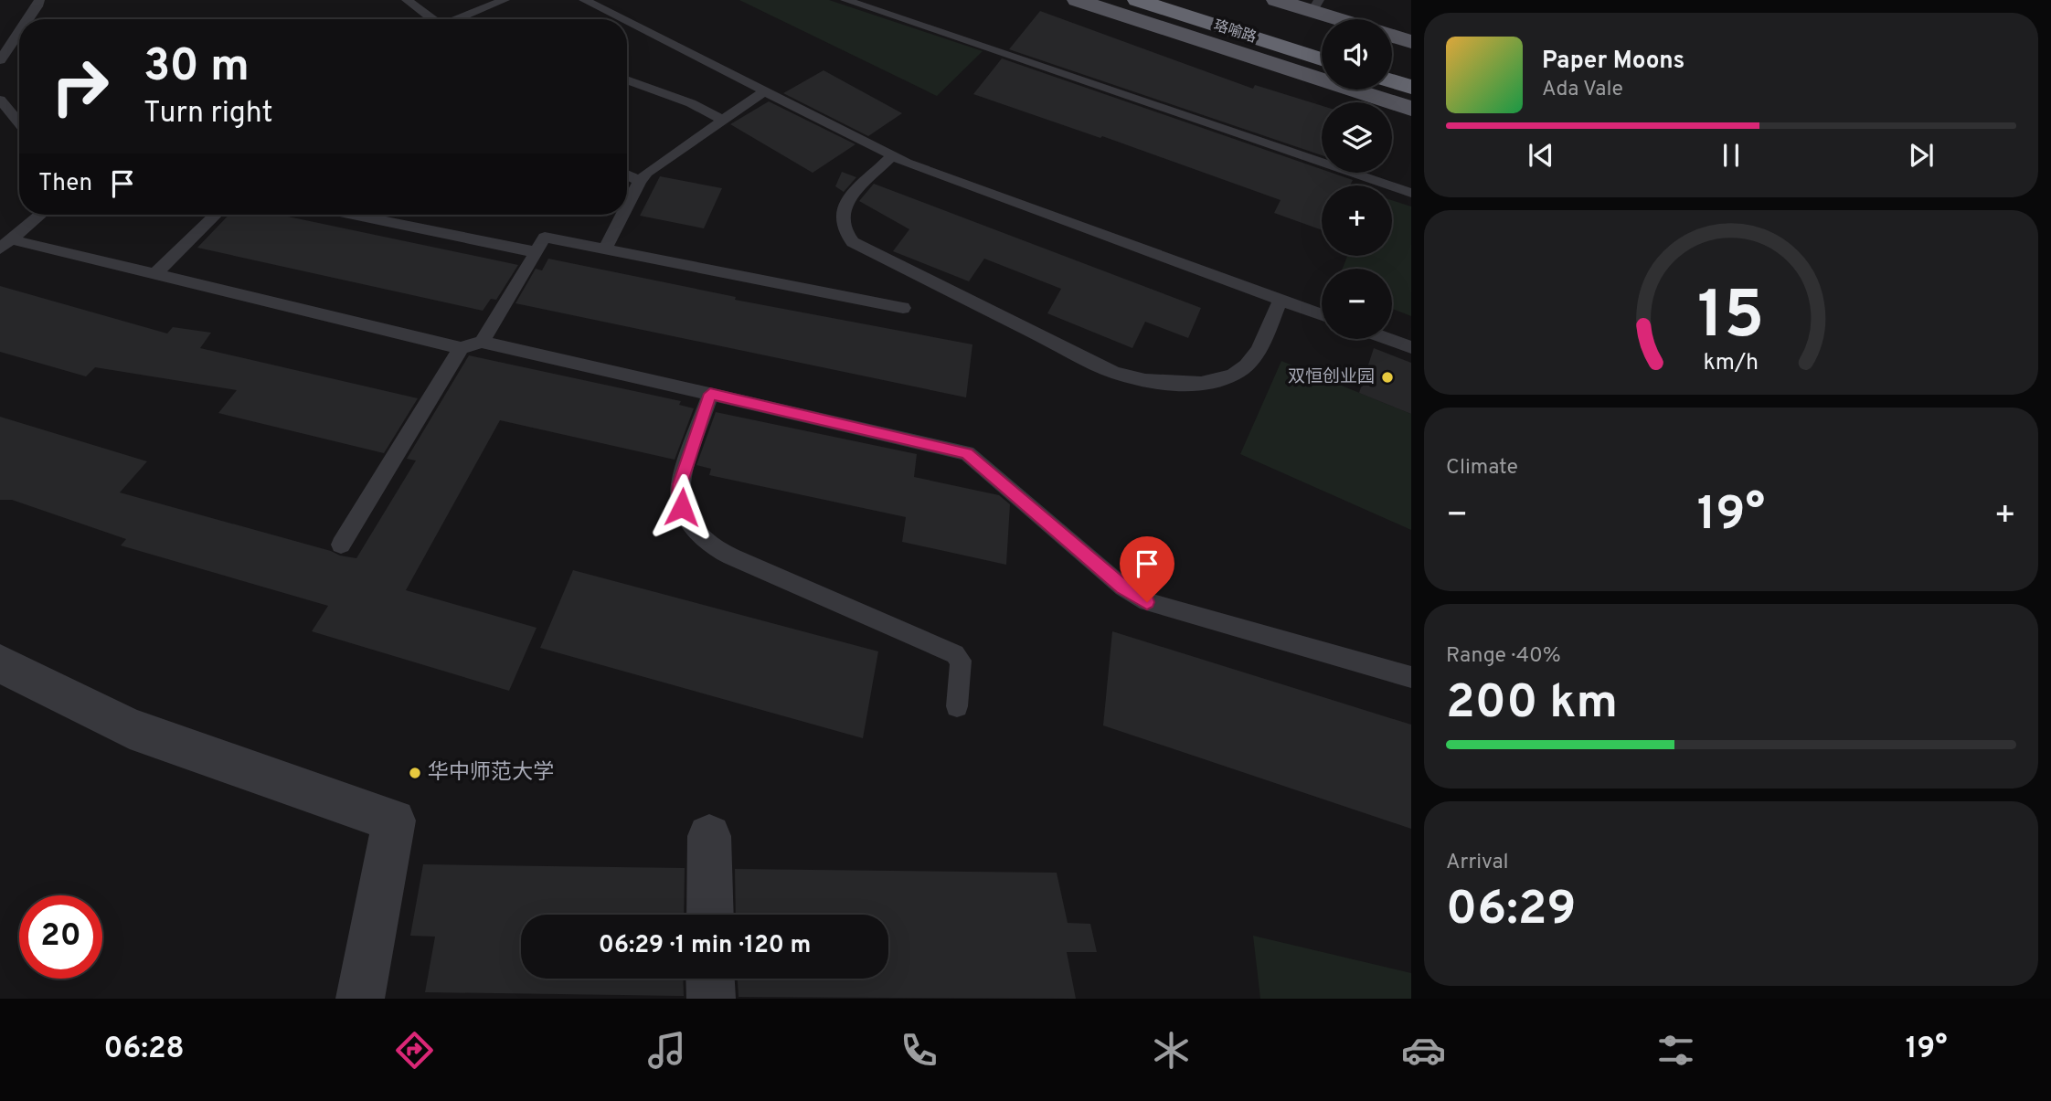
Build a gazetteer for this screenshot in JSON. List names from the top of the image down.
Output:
{
  "streets": {
    "highway": ["珞喻路"]
  },
  "places": ["双恒创业园", "华中师范大学"],
  "page": {
    "map_buttons": ["+", "−"],
    "turn": ["30 m", "Turn right"],
    "song": ["Paper Moons", "Ada Vale"],
    "then": "Then",
    "tile": [
      "Climate",
      ["Range · 40%", "200 km"],
      ["Arrival", "06:29"]
    ],
    "heat": ["−", "19°", "+"],
    "limit": "20",
    "trip": "06:29 · 1 min · 120 m",
    "tabs": ["06:28", "19°"],
    "gauge": ["15", "km/h"]
  }
}
